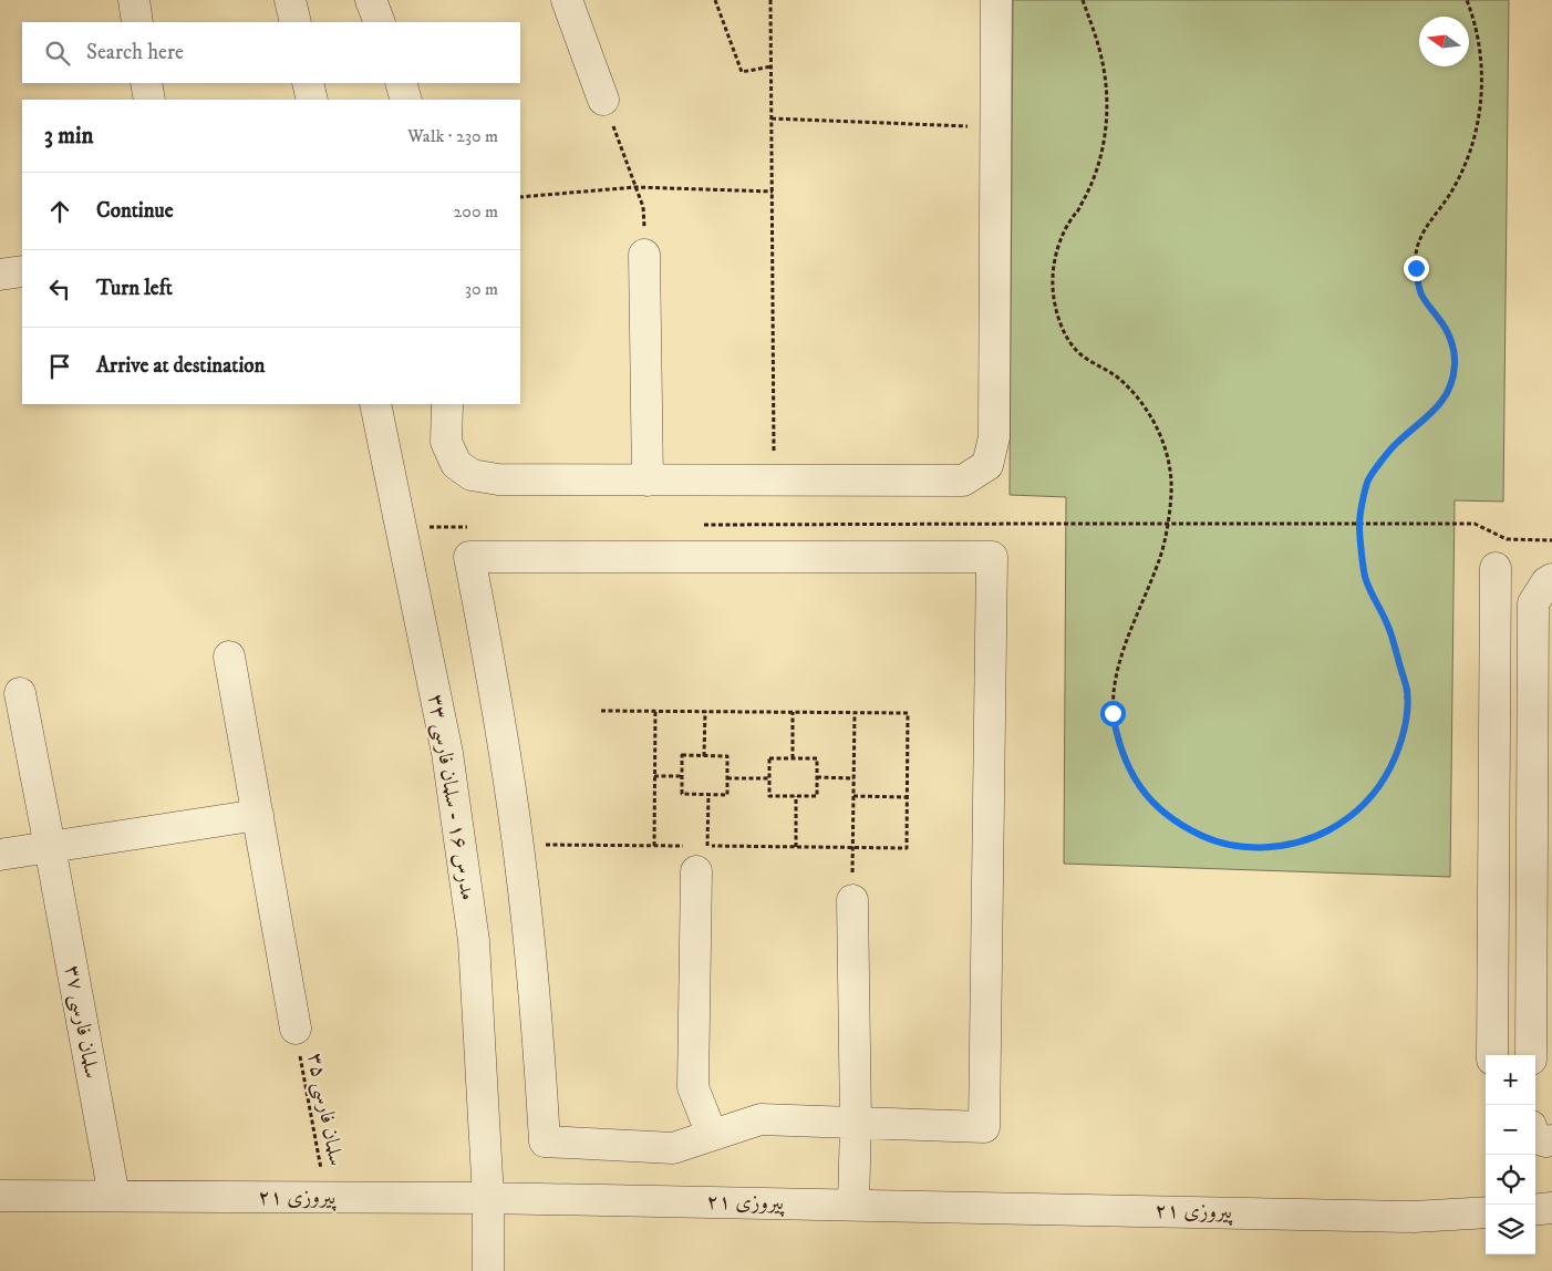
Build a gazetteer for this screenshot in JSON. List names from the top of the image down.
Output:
{
  "streets": {
    "street": ["مدرس ۱۶ - سلمان فارسی ۳۳", "سلمان فارسی ۳۷", "پیروزی ۲۱"],
    "path": ["سلمان فارسی ۳۵"]
  },
  "crossings": [
    ["مدرس ۱۶ - سلمان فارسی ۳۳", "پیروزی ۲۱"],
    ["سلمان فارسی ۳۷", "پیروزی ۲۱"],
    ["سلمان فارسی ۳۵", "پیروزی ۲۱"]
  ],
  "north": "left",
  "page": {
    "search": "Search here",
    "heading": ["3 min", "Walk · 230 m"],
    "list": [
      ["Continue", "200 m"],
      ["Turn left", "30 m"],
      "Arrive at destination"
    ],
    "map_buttons": ["+", "−"]
  }
}
